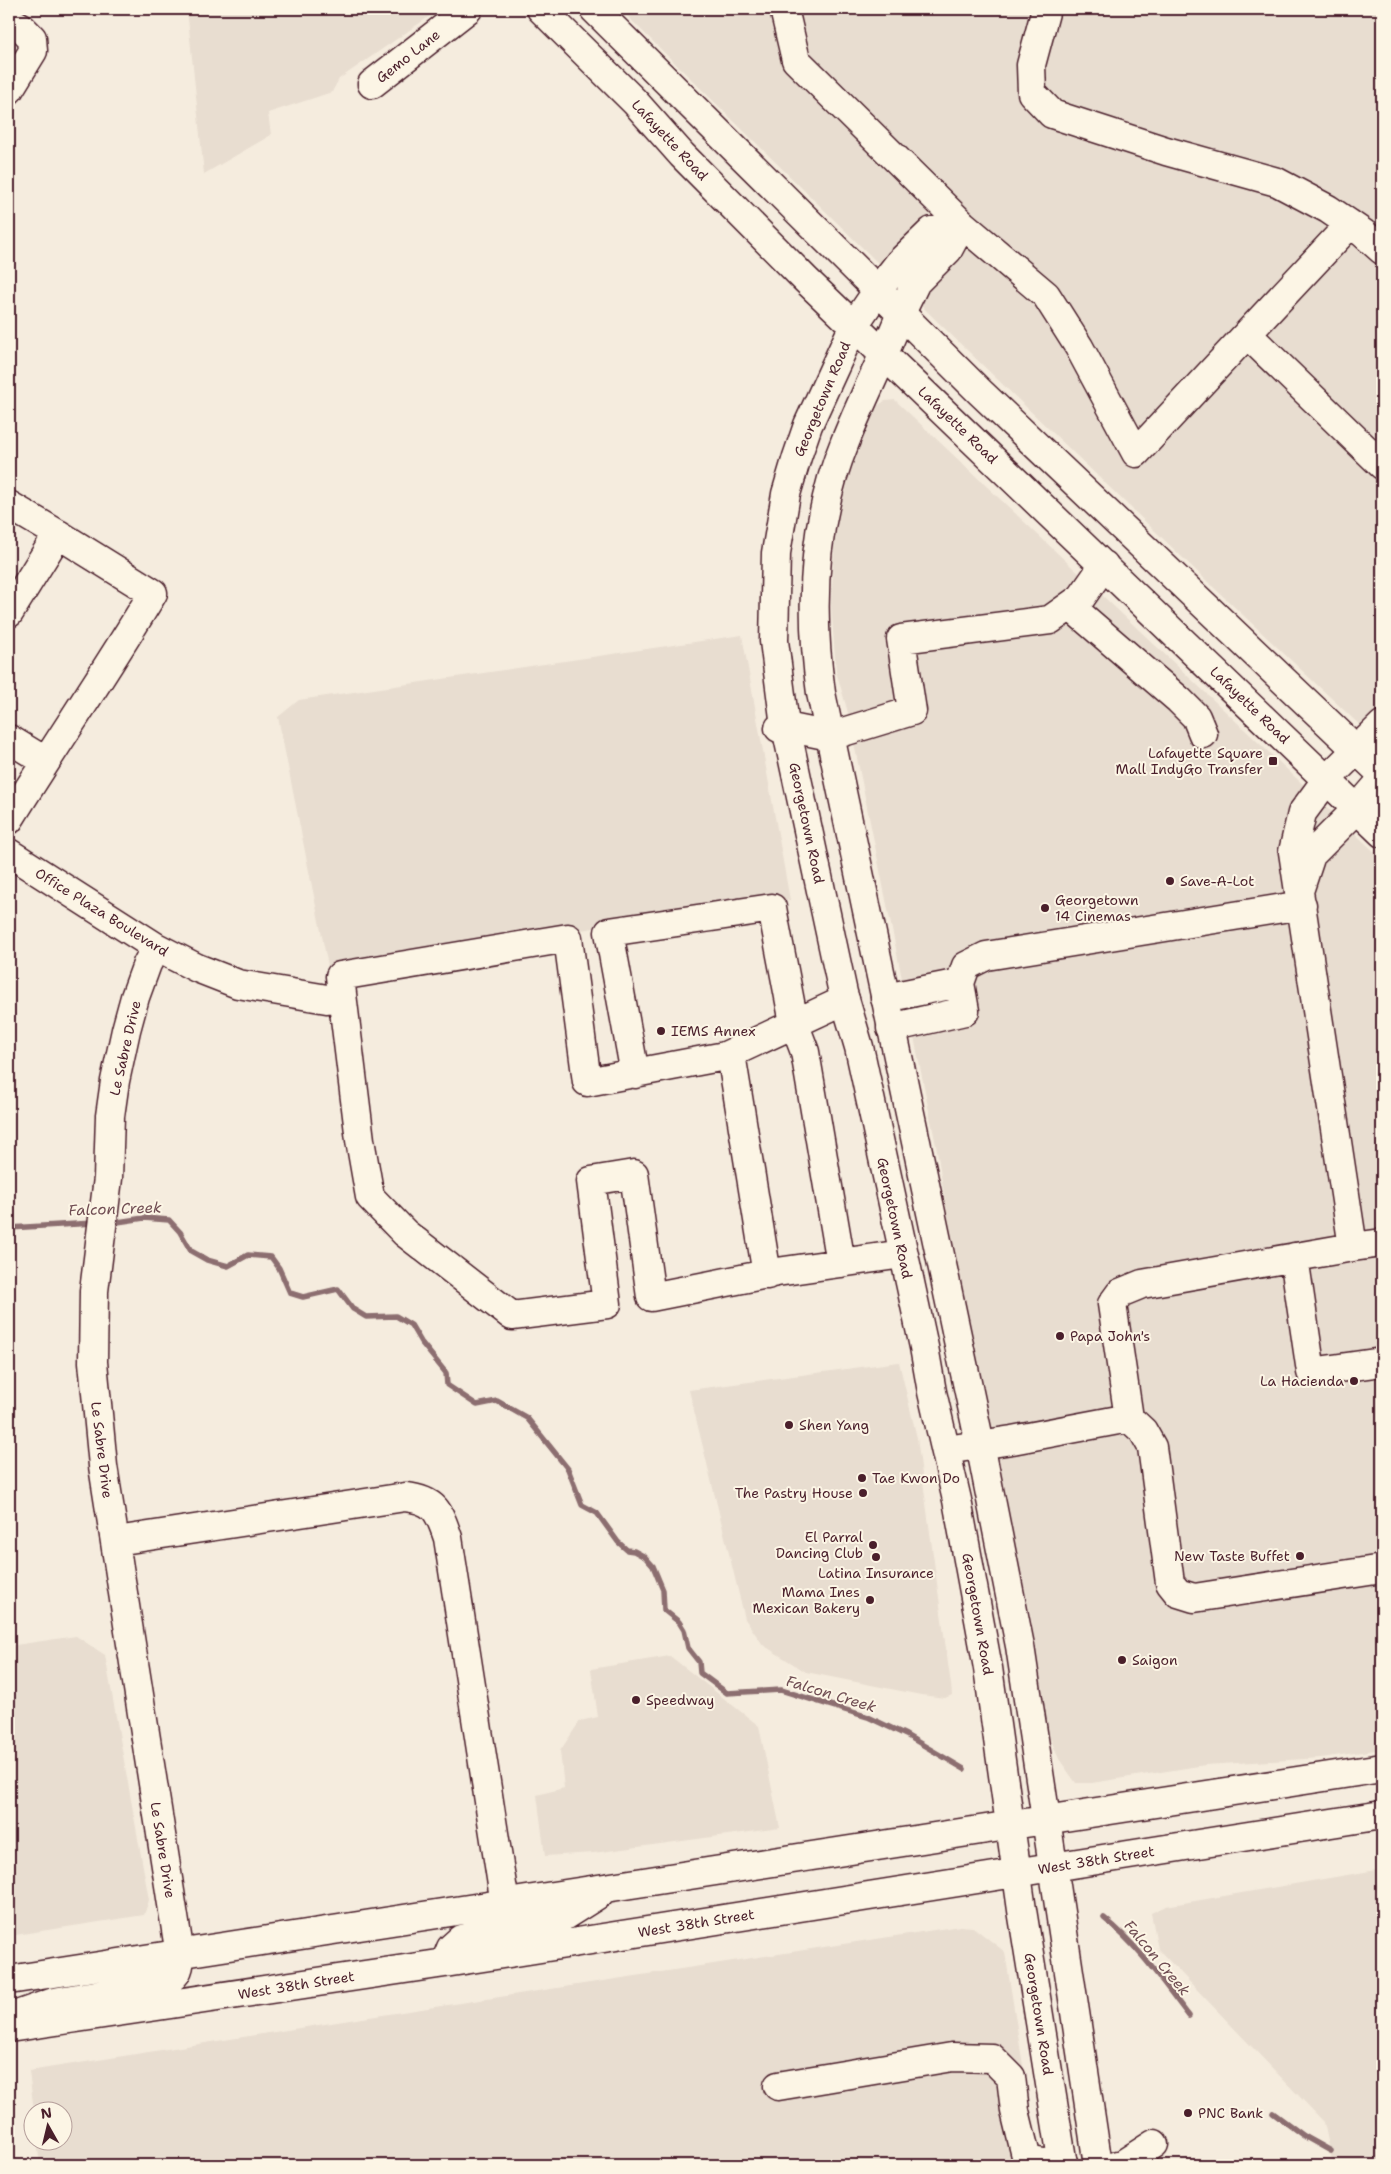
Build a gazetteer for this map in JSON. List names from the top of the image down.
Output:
{
  "streets": {
    "main road": [
      "Gemo Lane",
      "Lafayette Road",
      "Georgetown Road",
      "Office Plaza Boulevard",
      "Le Sabre Drive",
      "West 38th Street"
    ]
  },
  "crossings": [
    ["Lafayette Road", "Georgetown Road"],
    ["Georgetown Road", "West 38th Street"],
    ["Office Plaza Boulevard", "Le Sabre Drive"]
  ],
  "water": ["Falcon Creek"],
  "places": {
    "transit": ["Lafayette Square Mall IndyGo Transfer"],
    "other": [
      "Save-A-Lot",
      "Georgetown 14 Cinemas",
      "IEMS Annex",
      "Papa John's",
      "La Hacienda",
      "Shen Yang",
      "Tae Kwon Do",
      "The Pastry House",
      "El Parral Dancing Club",
      "New Taste Buffet",
      "Latina Insurance",
      "Mama Ines Mexican Bakery",
      "Saigon",
      "Speedway",
      "PNC Bank"
    ]
  },
  "north": "top"
}
